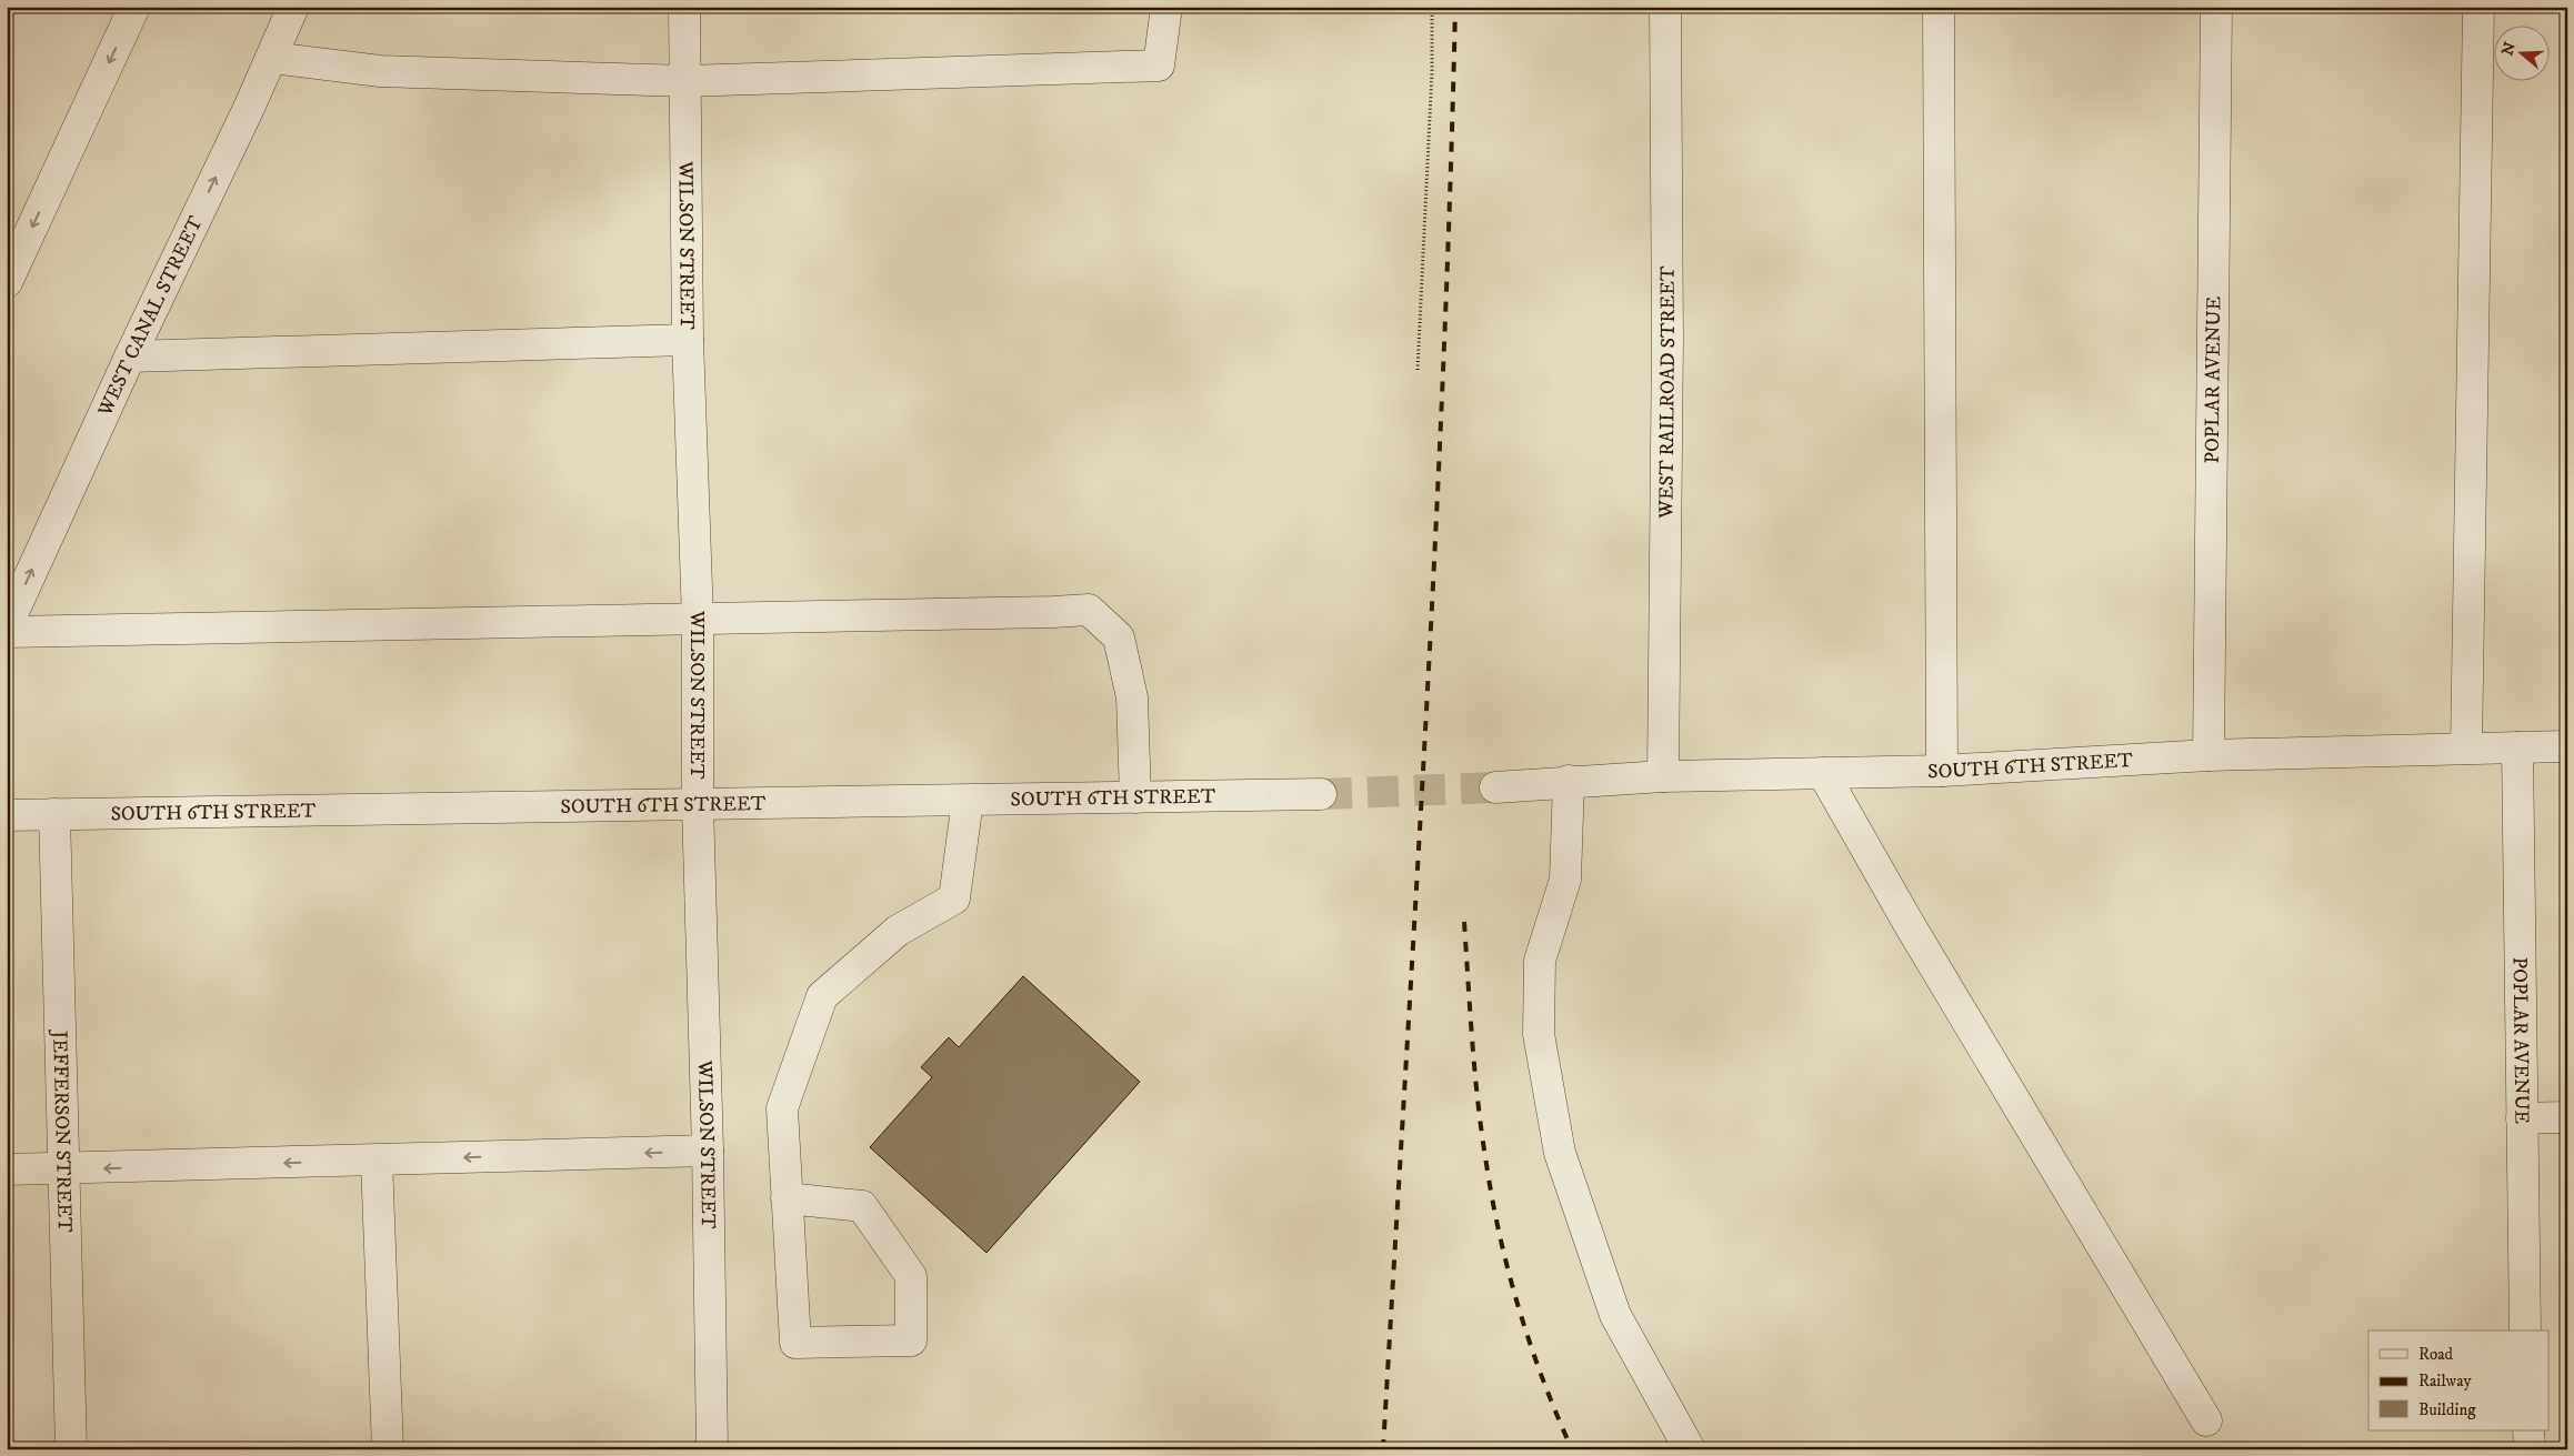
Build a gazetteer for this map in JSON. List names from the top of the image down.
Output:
{
  "streets": {
    "street": [
      "WILSON STREET",
      "WEST CANAL STREET",
      "POPLAR AVENUE",
      "WEST RAILROAD STREET",
      "SOUTH 6TH STREET",
      "JEFFERSON STREET"
    ]
  },
  "crossings": [
    ["WILSON STREET", "SOUTH 6TH STREET"],
    ["POPLAR AVENUE", "SOUTH 6TH STREET"],
    ["WEST RAILROAD STREET", "SOUTH 6TH STREET"],
    ["SOUTH 6TH STREET", "JEFFERSON STREET"]
  ],
  "legend": ["Road", "Railway", "Building"],
  "north": "left"
}
